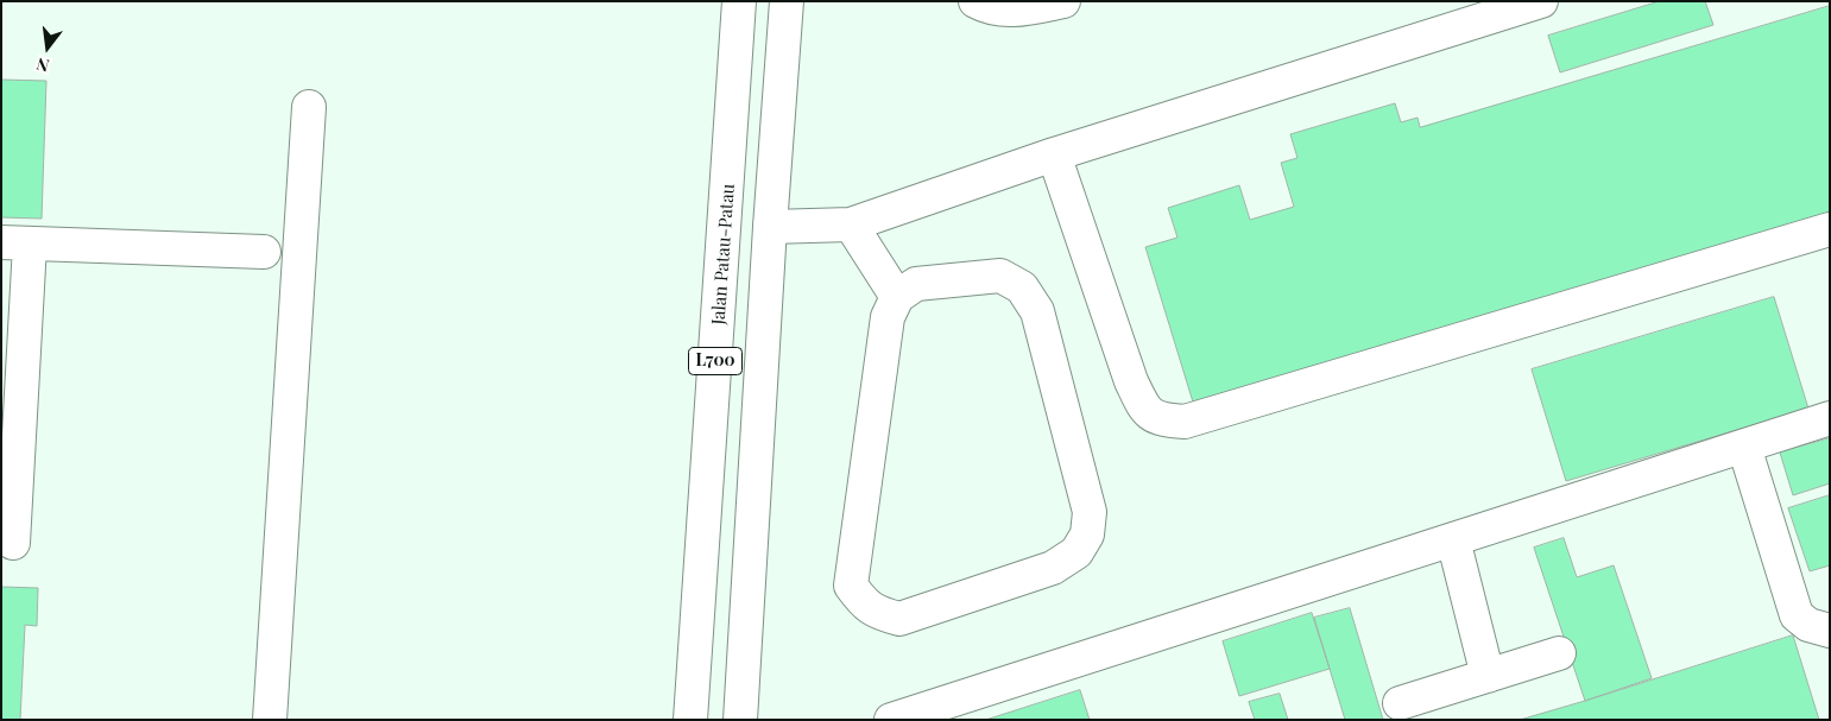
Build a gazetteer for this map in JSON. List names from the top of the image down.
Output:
{
  "streets": {
    "main road": ["Jalan Patau-Patau", "L700"]
  },
  "north": "bottom"
}
